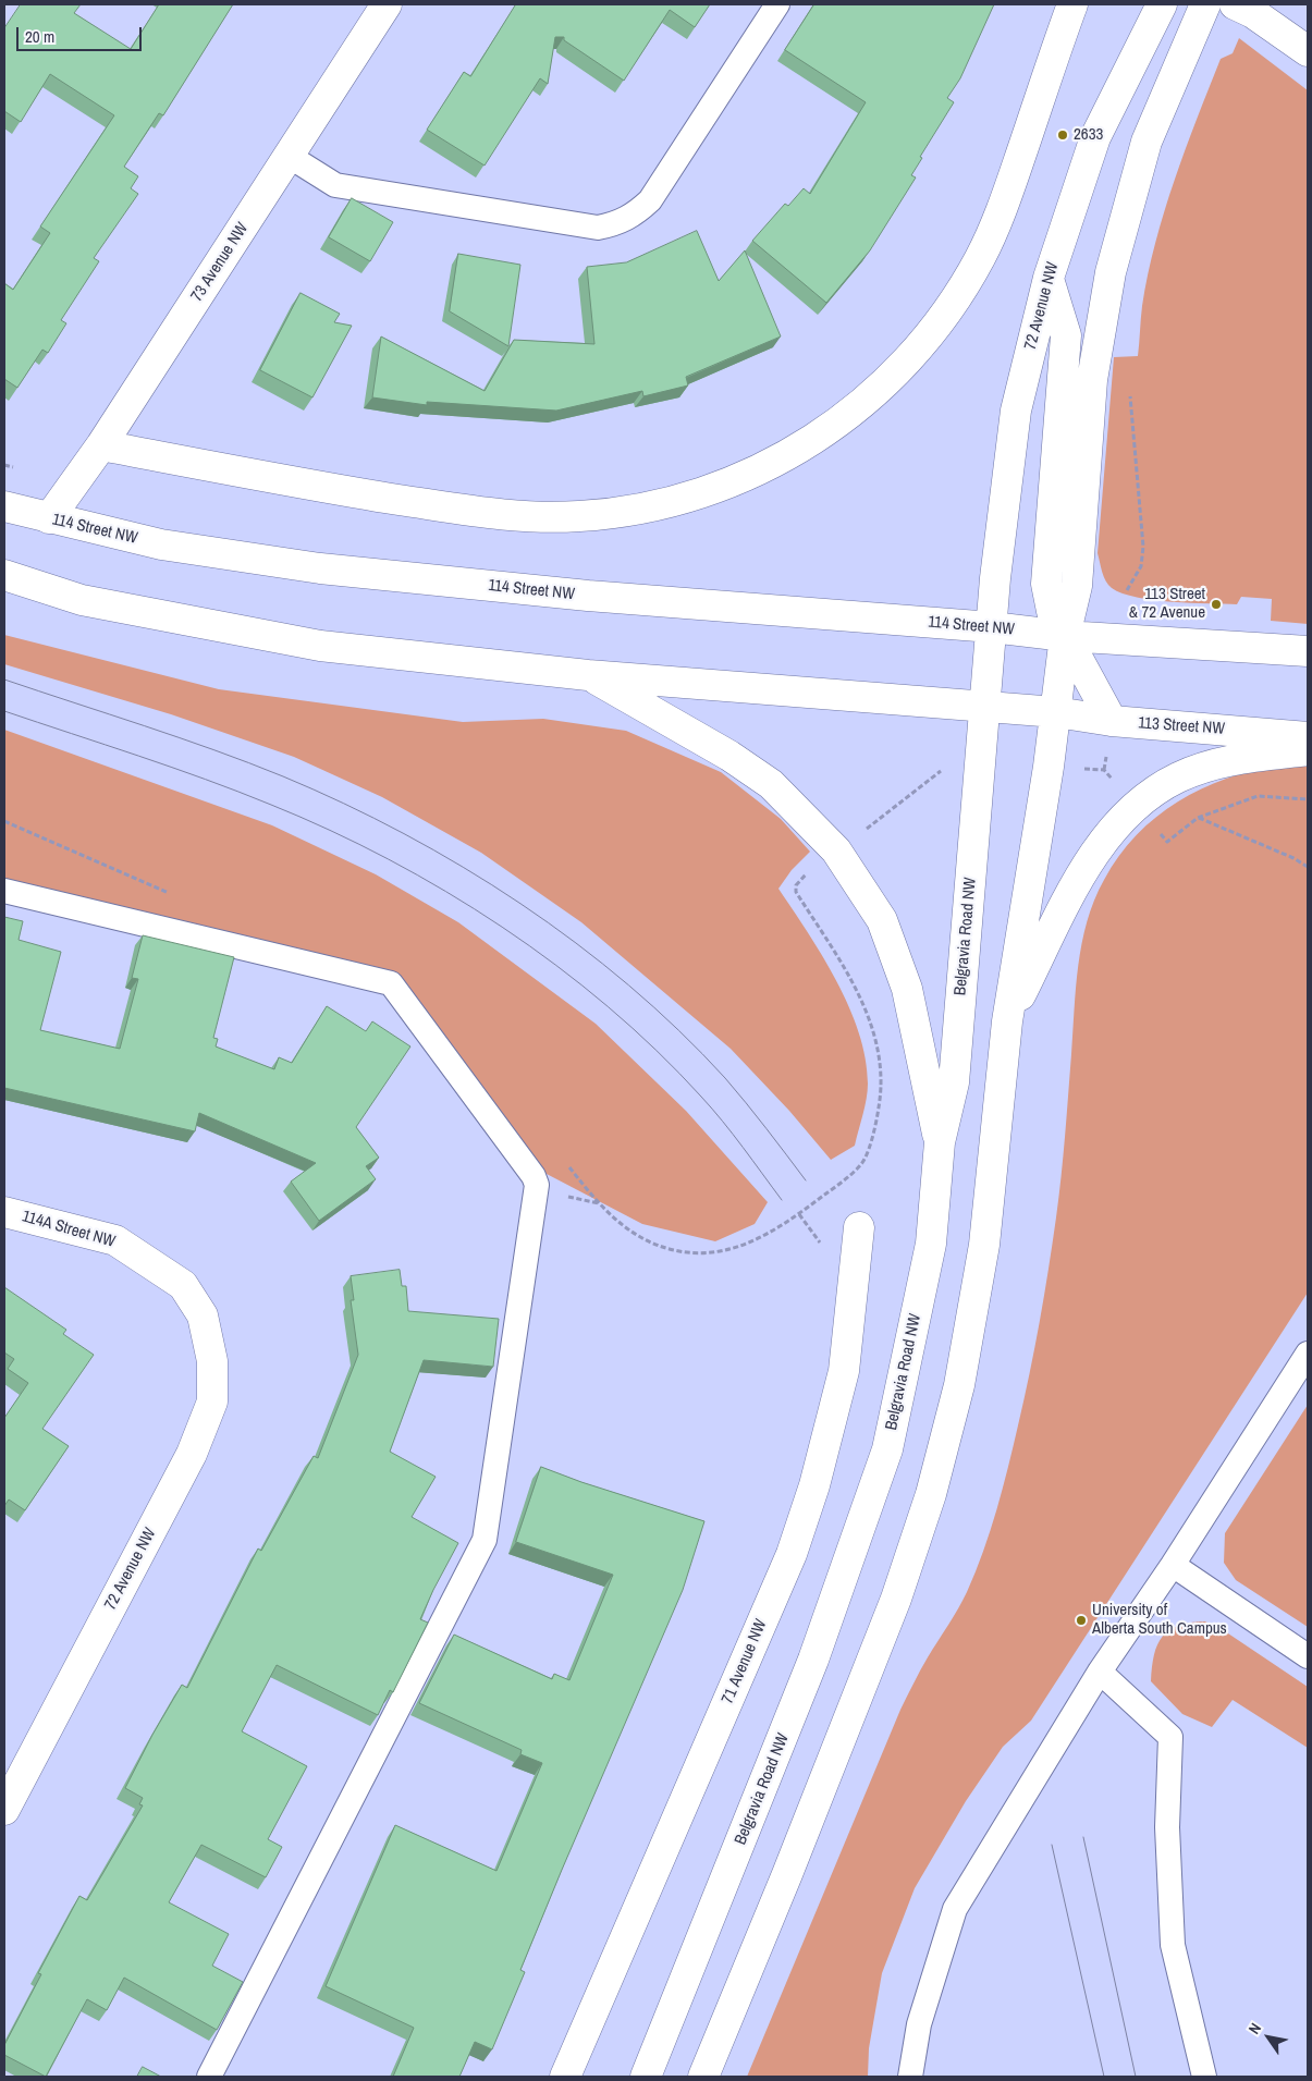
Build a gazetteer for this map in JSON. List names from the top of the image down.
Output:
{
  "streets": {
    "main road": [
      "73 Avenue NW",
      "72 Avenue NW",
      "114 Street NW",
      "113 Street NW",
      "Belgravia Road NW",
      "114A Street NW",
      "71 Avenue NW"
    ]
  },
  "crossings": [
    ["73 Avenue NW", "114 Street NW"],
    ["72 Avenue NW", "114 Street NW"],
    ["72 Avenue NW", "Belgravia Road NW"],
    ["72 Avenue NW", "114A Street NW"],
    ["114 Street NW", "Belgravia Road NW"]
  ],
  "places": ["2633", "113 Street & 72 Avenue", "University of Alberta South Campus"],
  "scale_bar": "20 m",
  "north": "top left"
}
